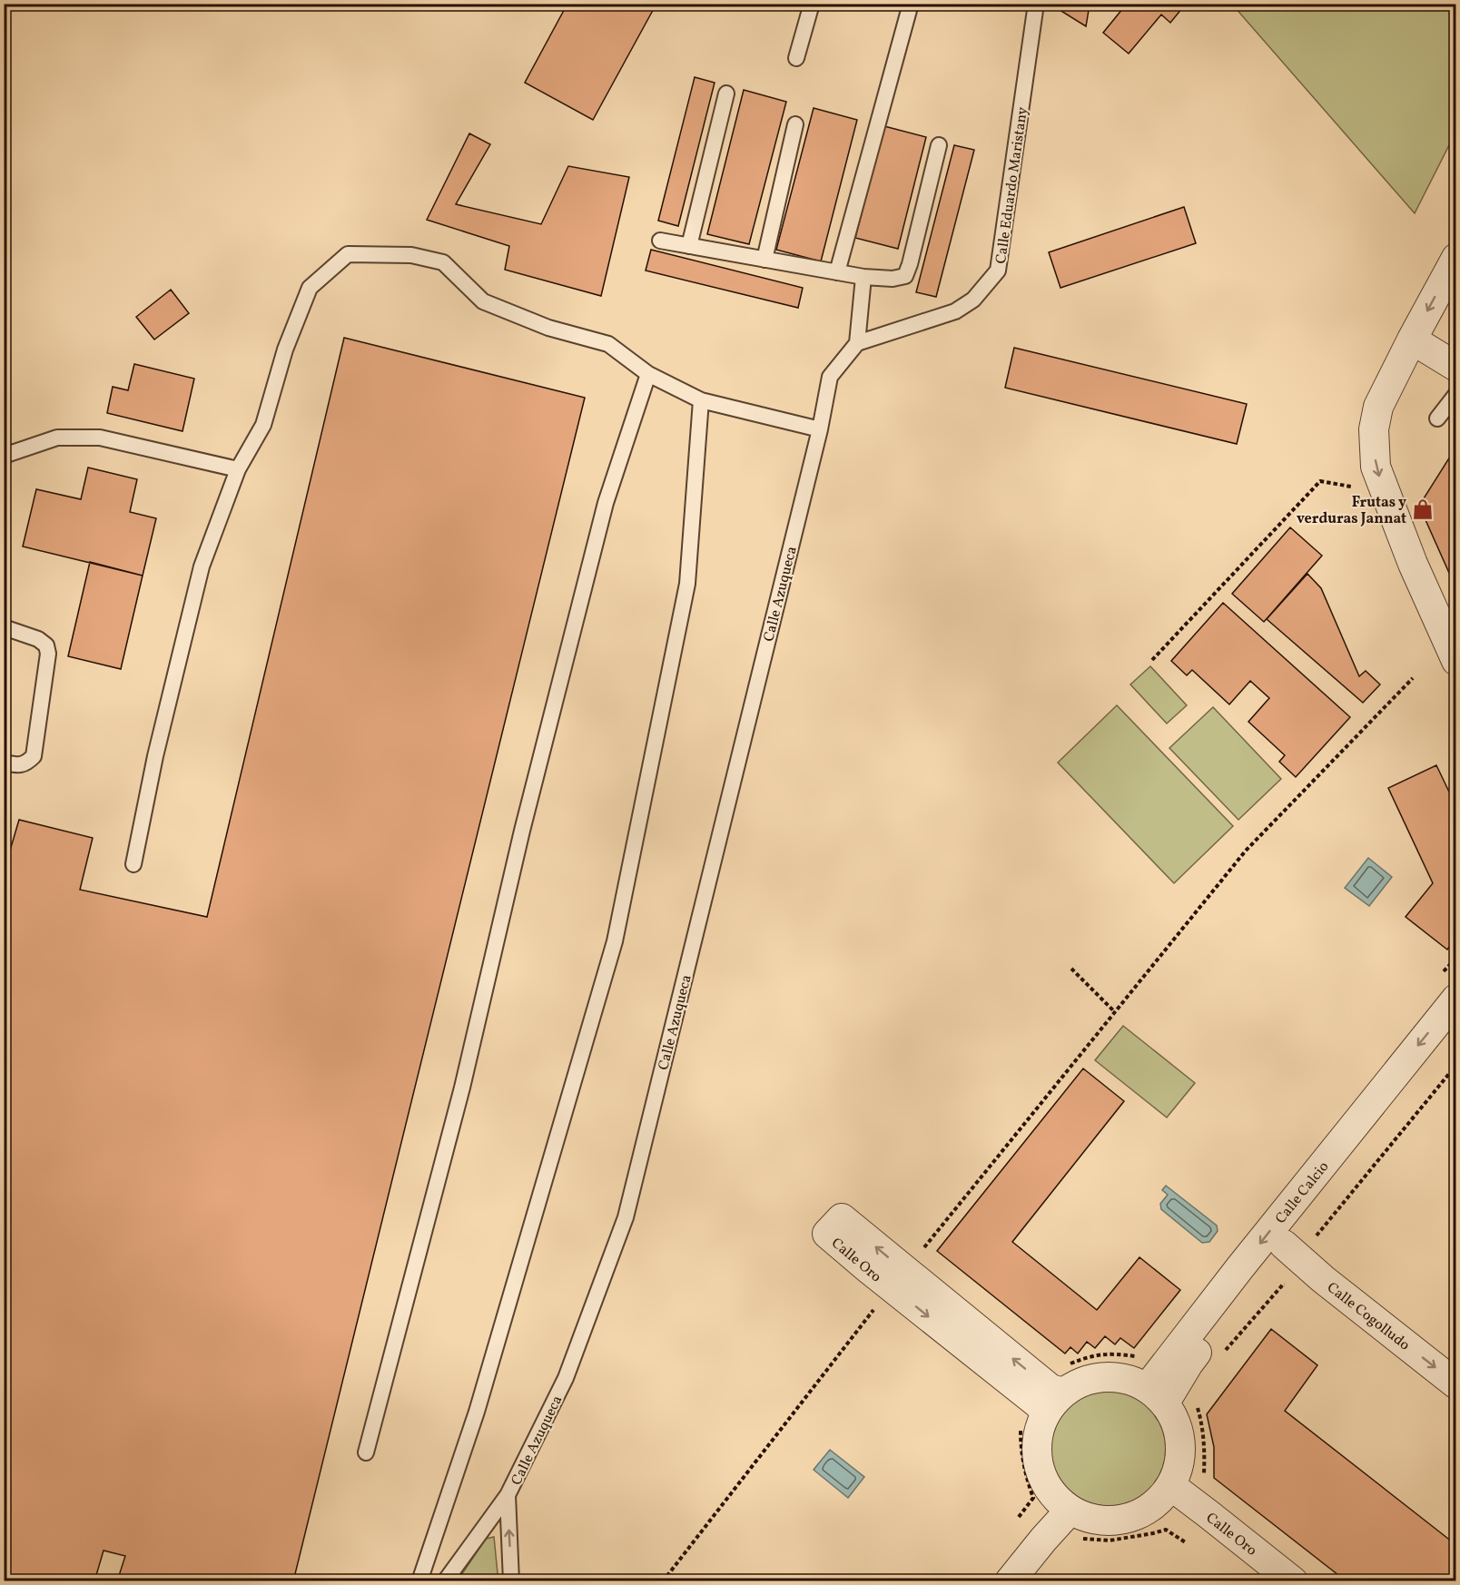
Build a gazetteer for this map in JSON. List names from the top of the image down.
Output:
{
  "streets": {
    "street": ["Calle Calcio", "Calle Oro", "Calle Cogolludo"],
    "lane": ["Calle Eduardo Maristany", "Calle Azuqueca"]
  },
  "crossings": [
    ["Calle Calcio", "Calle Oro"],
    ["Calle Calcio", "Calle Cogolludo"]
  ],
  "one_way": ["Calle Cogolludo"],
  "places": {
    "shop": ["Frutas y verduras Jannat"]
  }
}
